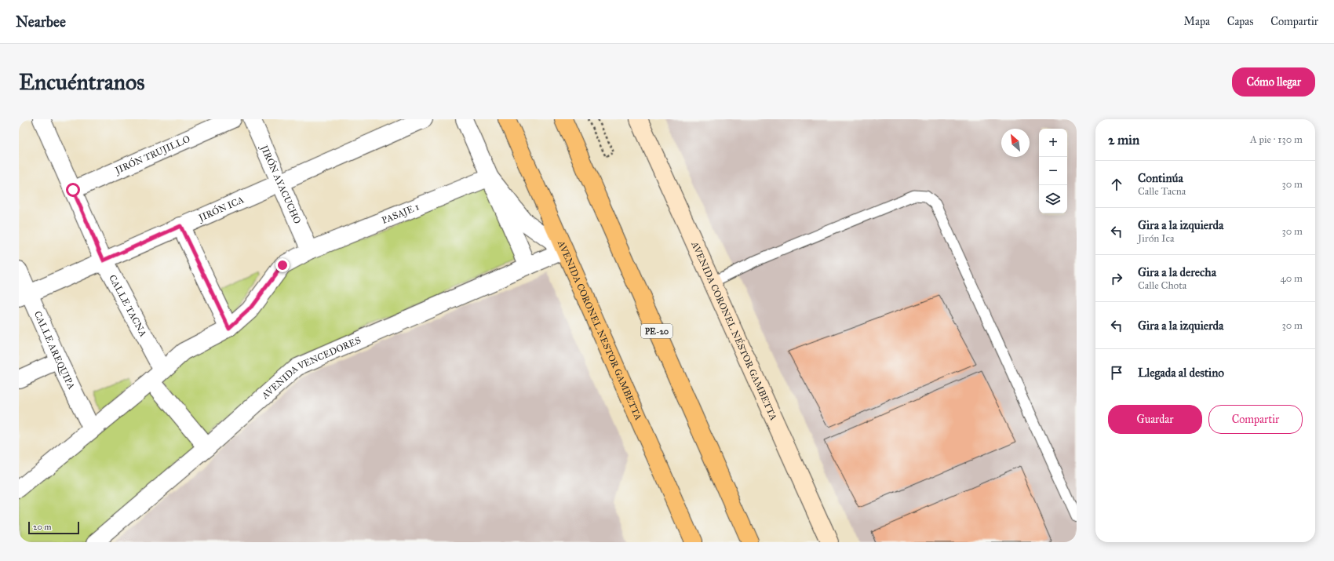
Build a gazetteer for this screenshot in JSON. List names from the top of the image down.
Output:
{
  "streets": {
    "highway": ["AVENIDA CORONEL NESTOR GAMBETTA", "PE-20"],
    "street": [
      "JIRÓN TRUJILLO",
      "JIRÓN AYACUCHO",
      "JIRÓN ICA",
      "PASAJE 1",
      "CALLE TACNA",
      "AVENIDA CORONEL NÉSTOR GAMBETTA",
      "CALLE AREQUIPA",
      "AVENIDA VENCEDORES"
    ]
  },
  "crossings": [
    ["JIRÓN TRUJILLO", "CALLE TACNA"],
    ["JIRÓN AYACUCHO", "JIRÓN ICA"],
    ["JIRÓN AYACUCHO", "PASAJE 1"],
    ["JIRÓN ICA", "CALLE TACNA"],
    ["JIRÓN ICA", "CALLE AREQUIPA"],
    ["PASAJE 1", "CALLE TACNA"],
    ["PASAJE 1", "CALLE AREQUIPA"],
    ["CALLE TACNA", "AVENIDA VENCEDORES"],
    ["AVENIDA CORONEL NESTOR GAMBETTA", "AVENIDA VENCEDORES"]
  ],
  "scale_bar": "20 m",
  "north": "top left",
  "page": {
    "header": "Nearbee",
    "nav": ["Mapa", "Capas", "Compartir"],
    "buttons": [
      "Cómo llegar",
      ["Guardar", "Compartir"]
    ],
    "title": "Encuéntranos",
    "heading": ["2 min", "A pie · 130 m"],
    "map_buttons": ["+", "−"],
    "list": [
      ["Continúa", "Calle Tacna", "30 m"],
      ["Gira a la izquierda", "Jirón Ica", "30 m"],
      ["Gira a la derecha", "Calle Chota", "40 m"],
      ["Gira a la izquierda", "30 m"],
      "Llegada al destino"
    ],
    "scale": "20 m"
  }
}
